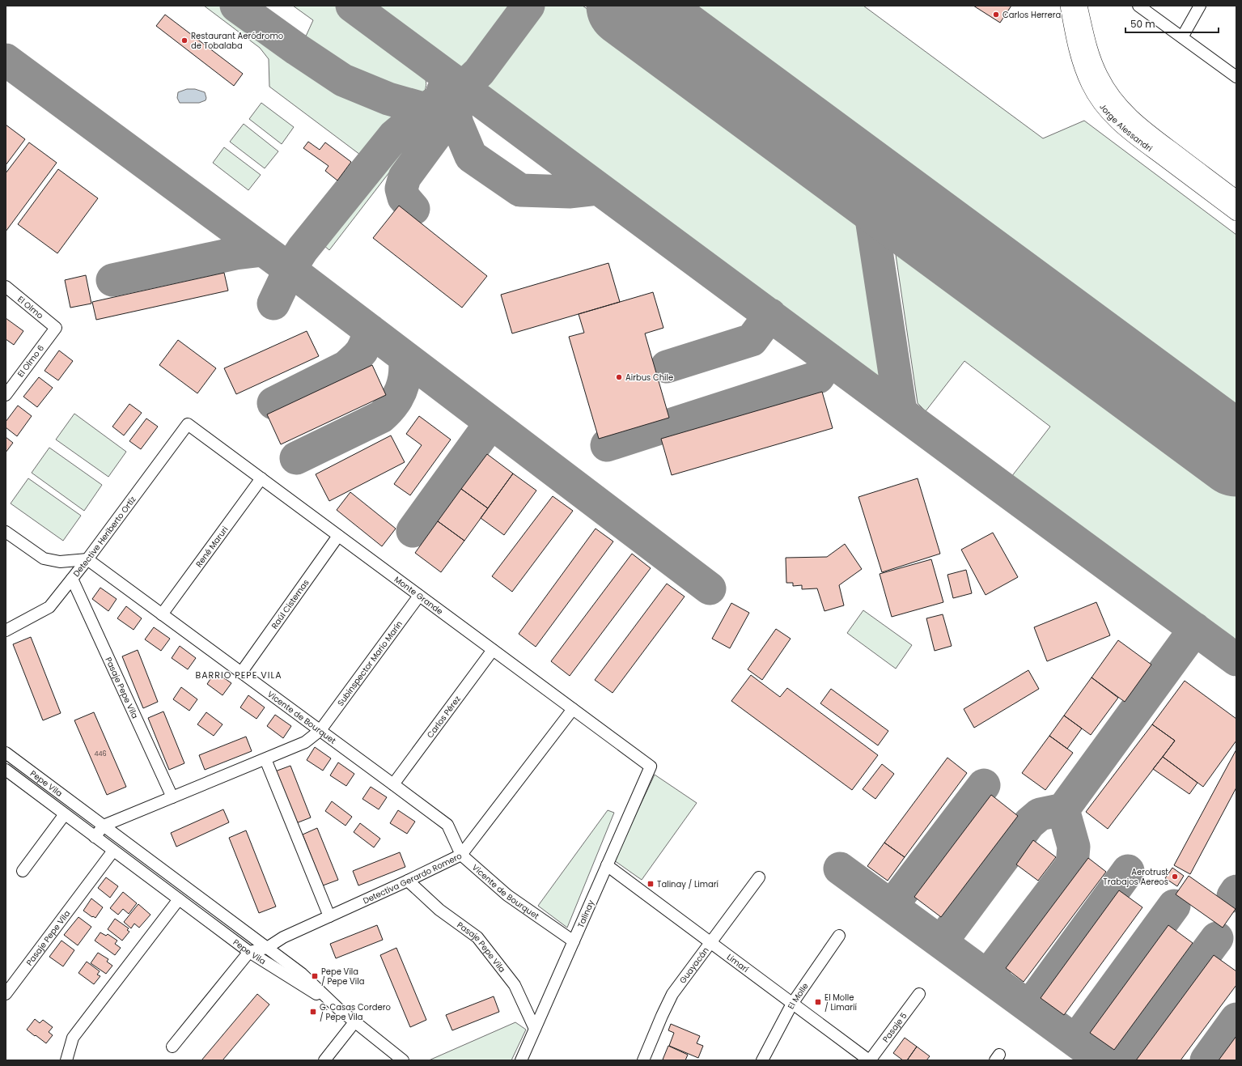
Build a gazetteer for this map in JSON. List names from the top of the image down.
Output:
{
  "streets": {
    "main road": ["Jorge Alessandri"],
    "street": [
      "El Olmo",
      "El Olmo 6",
      "Detective Heriberto Ortíz",
      "René Maruri",
      "Monte Grande",
      "Raúl Cisternas",
      "Subinspector Mario Marín",
      "Pasaje Pepe Vila",
      "Vicente de Bourquet",
      "Carlos Pérez",
      "Pepe Vila",
      "Detectiva Gerardo Romero",
      "Talinay",
      "Limarí",
      "Guayacán",
      "El Molle",
      "Pasaje 5"
    ]
  },
  "crossings": [
    ["El Olmo", "El Olmo 6"],
    ["Detective Heriberto Ortíz", "Monte Grande"],
    ["Detective Heriberto Ortíz", "Pasaje Pepe Vila"],
    ["Detective Heriberto Ortíz", "Vicente de Bourquet"],
    ["René Maruri", "Monte Grande"],
    ["René Maruri", "Vicente de Bourquet"],
    ["Monte Grande", "Raúl Cisternas"],
    ["Monte Grande", "Subinspector Mario Marín"],
    ["Monte Grande", "Carlos Pérez"],
    ["Monte Grande", "Detectiva Gerardo Romero"],
    ["Monte Grande", "Talinay"],
    ["Raúl Cisternas", "Vicente de Bourquet"],
    ["Subinspector Mario Marín", "Vicente de Bourquet"],
    ["Pasaje Pepe Vila", "Pepe Vila"],
    ["Pasaje Pepe Vila", "Detectiva Gerardo Romero"],
    ["Pasaje Pepe Vila", "Talinay"],
    ["Vicente de Bourquet", "Carlos Pérez"],
    ["Vicente de Bourquet", "Detectiva Gerardo Romero"],
    ["Vicente de Bourquet", "Talinay"],
    ["Pepe Vila", "Detectiva Gerardo Romero"],
    ["Talinay", "Limarí"],
    ["Limarí", "Guayacán"],
    ["Limarí", "El Molle"],
    ["Limarí", "Pasaje 5"]
  ],
  "districts": ["BARRIO PEPE VILA"],
  "places": {
    "other": [
      "Carlos Herrera",
      "Restaurant Aeródromo de Tobalaba",
      "Airbus Chile",
      "Aerotrust Trabajos Aereos"
    ],
    "transit": [
      "Talinay / Limarí",
      "Pepe Vila / Pepe Vila",
      "El Molle / Limarií",
      "G. Casas Cordero / Pepe Vila"
    ]
  },
  "house_numbers": ["446"],
  "scale_bar": "50 m"
}
